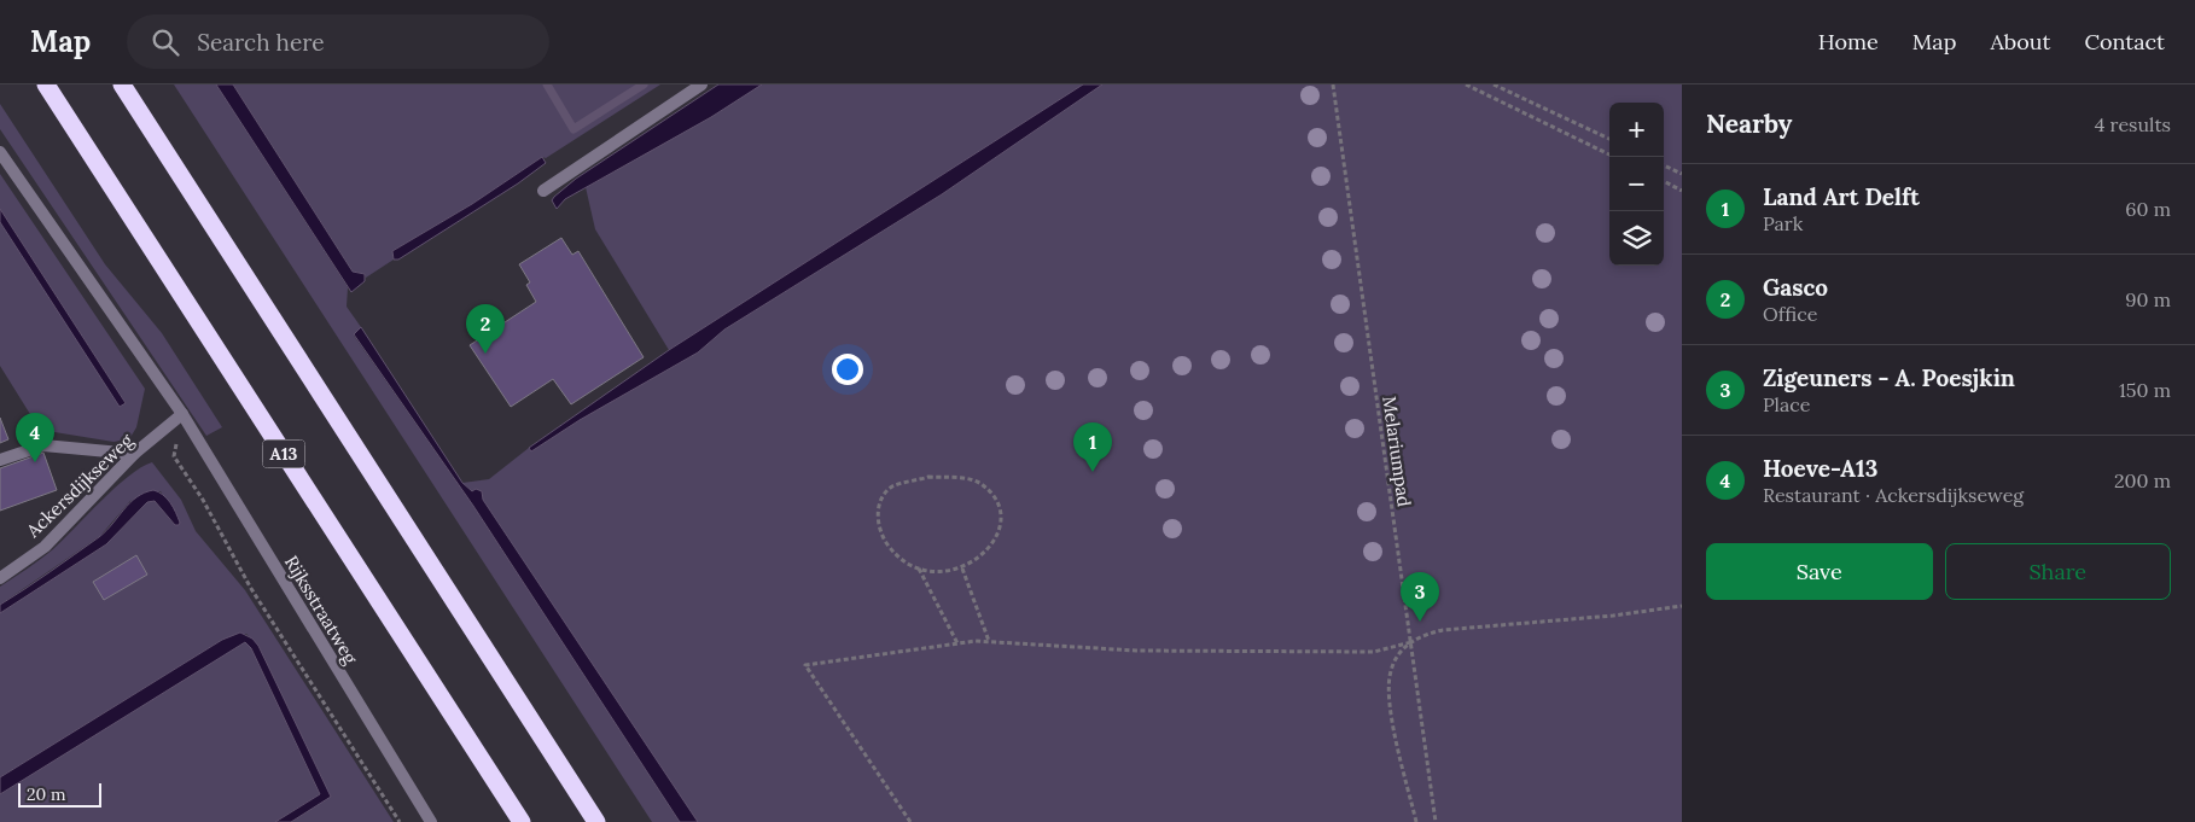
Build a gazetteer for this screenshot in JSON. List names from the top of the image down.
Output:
{
  "streets": {
    "highway": ["A13"],
    "street": ["Ackersdijkseweg", "Rijksstraatweg"],
    "path": ["Melariumpad"]
  },
  "crossings": [
    ["Ackersdijkseweg", "Rijksstraatweg"]
  ],
  "scale_bar": "20 m",
  "page": {
    "header": "Map",
    "search": "Search here",
    "nav": [
      "Home",
      "Map",
      "About",
      "Contact"
    ],
    "heading": ["Nearby", "4 results"],
    "map_buttons": ["+", "−"],
    "list": [
      {
        "mark": "1",
        "name": "Land Art Delft",
        "note": "Park",
        "value": "60 m"
      },
      {
        "mark": "2",
        "name": "Gasco",
        "note": "Office",
        "value": "90 m"
      },
      {
        "mark": "3",
        "name": "Zigeuners - A. Poesjkin",
        "note": "Place",
        "value": "150 m"
      },
      {
        "mark": "4",
        "name": "Hoeve-A13",
        "note": "Restaurant · Ackersdijkseweg",
        "value": "200 m"
      }
    ],
    "pins": [
      "2",
      "4",
      "1",
      "3"
    ],
    "buttons": ["Save", "Share"],
    "scale": "20 m"
  }
}
